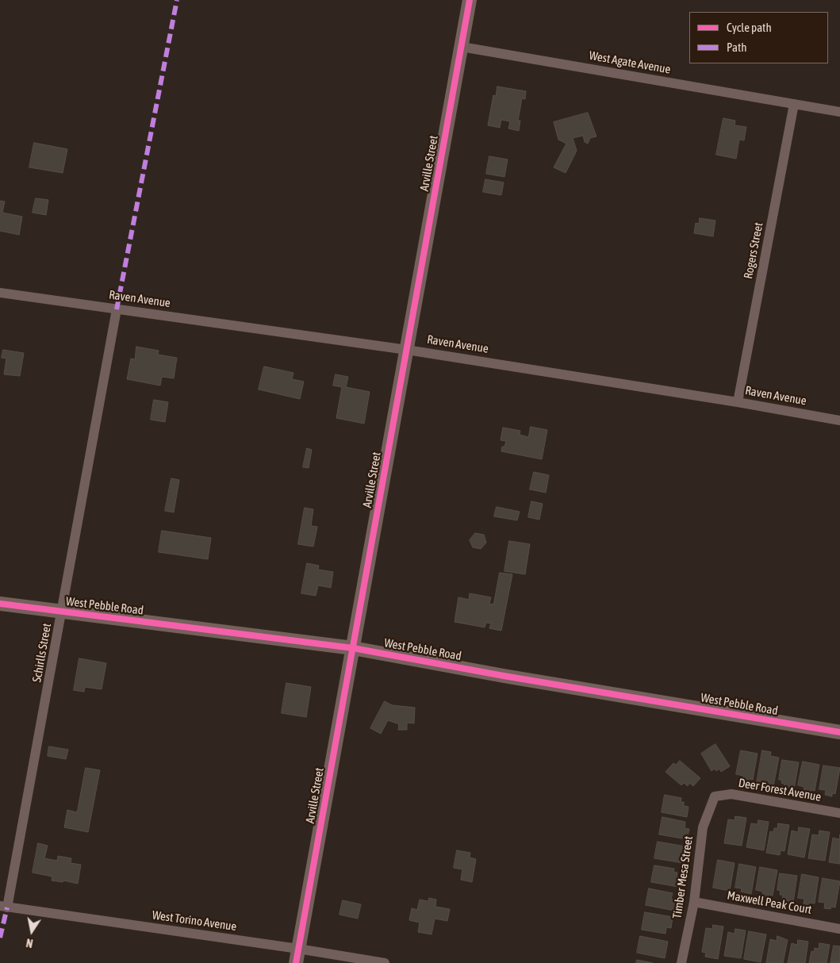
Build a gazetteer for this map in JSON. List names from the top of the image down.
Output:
{
  "streets": {
    "street": [
      "West Agate Avenue",
      "Arville Street",
      "Rogers Street",
      "Raven Avenue",
      "West Pebble Road",
      "Schirlls Street",
      "Deer Forest Avenue",
      "Timber Mesa Street",
      "Maxwell Peak Court",
      "West Torino Avenue"
    ]
  },
  "crossings": [
    ["West Agate Avenue", "Arville Street"],
    ["West Agate Avenue", "Rogers Street"],
    ["Arville Street", "Raven Avenue"],
    ["Arville Street", "West Pebble Road"],
    ["Arville Street", "West Torino Avenue"],
    ["Rogers Street", "Raven Avenue"],
    ["Raven Avenue", "Schirlls Street"],
    ["West Pebble Road", "Schirlls Street"],
    ["Schirlls Street", "West Torino Avenue"],
    ["Deer Forest Avenue", "Timber Mesa Street"],
    ["Timber Mesa Street", "Maxwell Peak Court"]
  ],
  "legend": ["Cycle path", "Path"],
  "north": "bottom"
}
